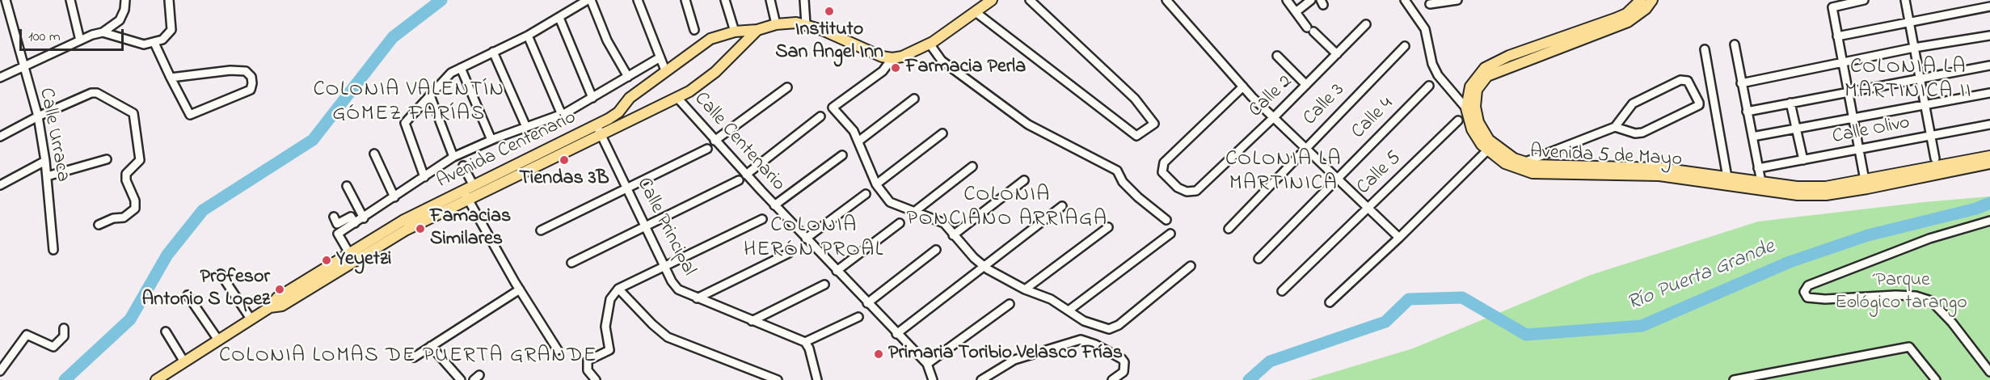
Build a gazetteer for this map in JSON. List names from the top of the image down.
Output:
{
  "streets": {
    "main road": ["Avenida Centenario", "Avenida 5 de Mayo"],
    "street": [
      "Calle 2",
      "Calle 3",
      "Calle 4",
      "Calle Olivo",
      "Calle Urraca",
      "Calle Centenario",
      "Calle 5",
      "Calle Principal"
    ]
  },
  "crossings": [
    ["Calle Centenario", "Avenida Centenario"],
    ["Avenida Centenario", "Calle Principal"]
  ],
  "districts": [
    "COLONIA LA MARTINICA II",
    "COLONIA VALENTÍN GÓMEZ FARÍAS",
    "COLONIA LA MARTINICA",
    "COLONIA PONCIANO ARRIAGA",
    "COLONIA HERÓN PROAL",
    "COLONIA LOMAS DE PUERTA GRANDE"
  ],
  "water": ["Río Puerta Grande"],
  "parks": ["´Parque Eológico tarango"],
  "places": [
    "Instituto San Angel Inn",
    "Farmacia Perla",
    "Tiendas 3B",
    "Famacias Similares",
    "Yeyetzi",
    "Profesor Antonio S Lopez",
    "Primaria Toribio Velasco Frías"
  ],
  "scale_bar": "100 m"
}
